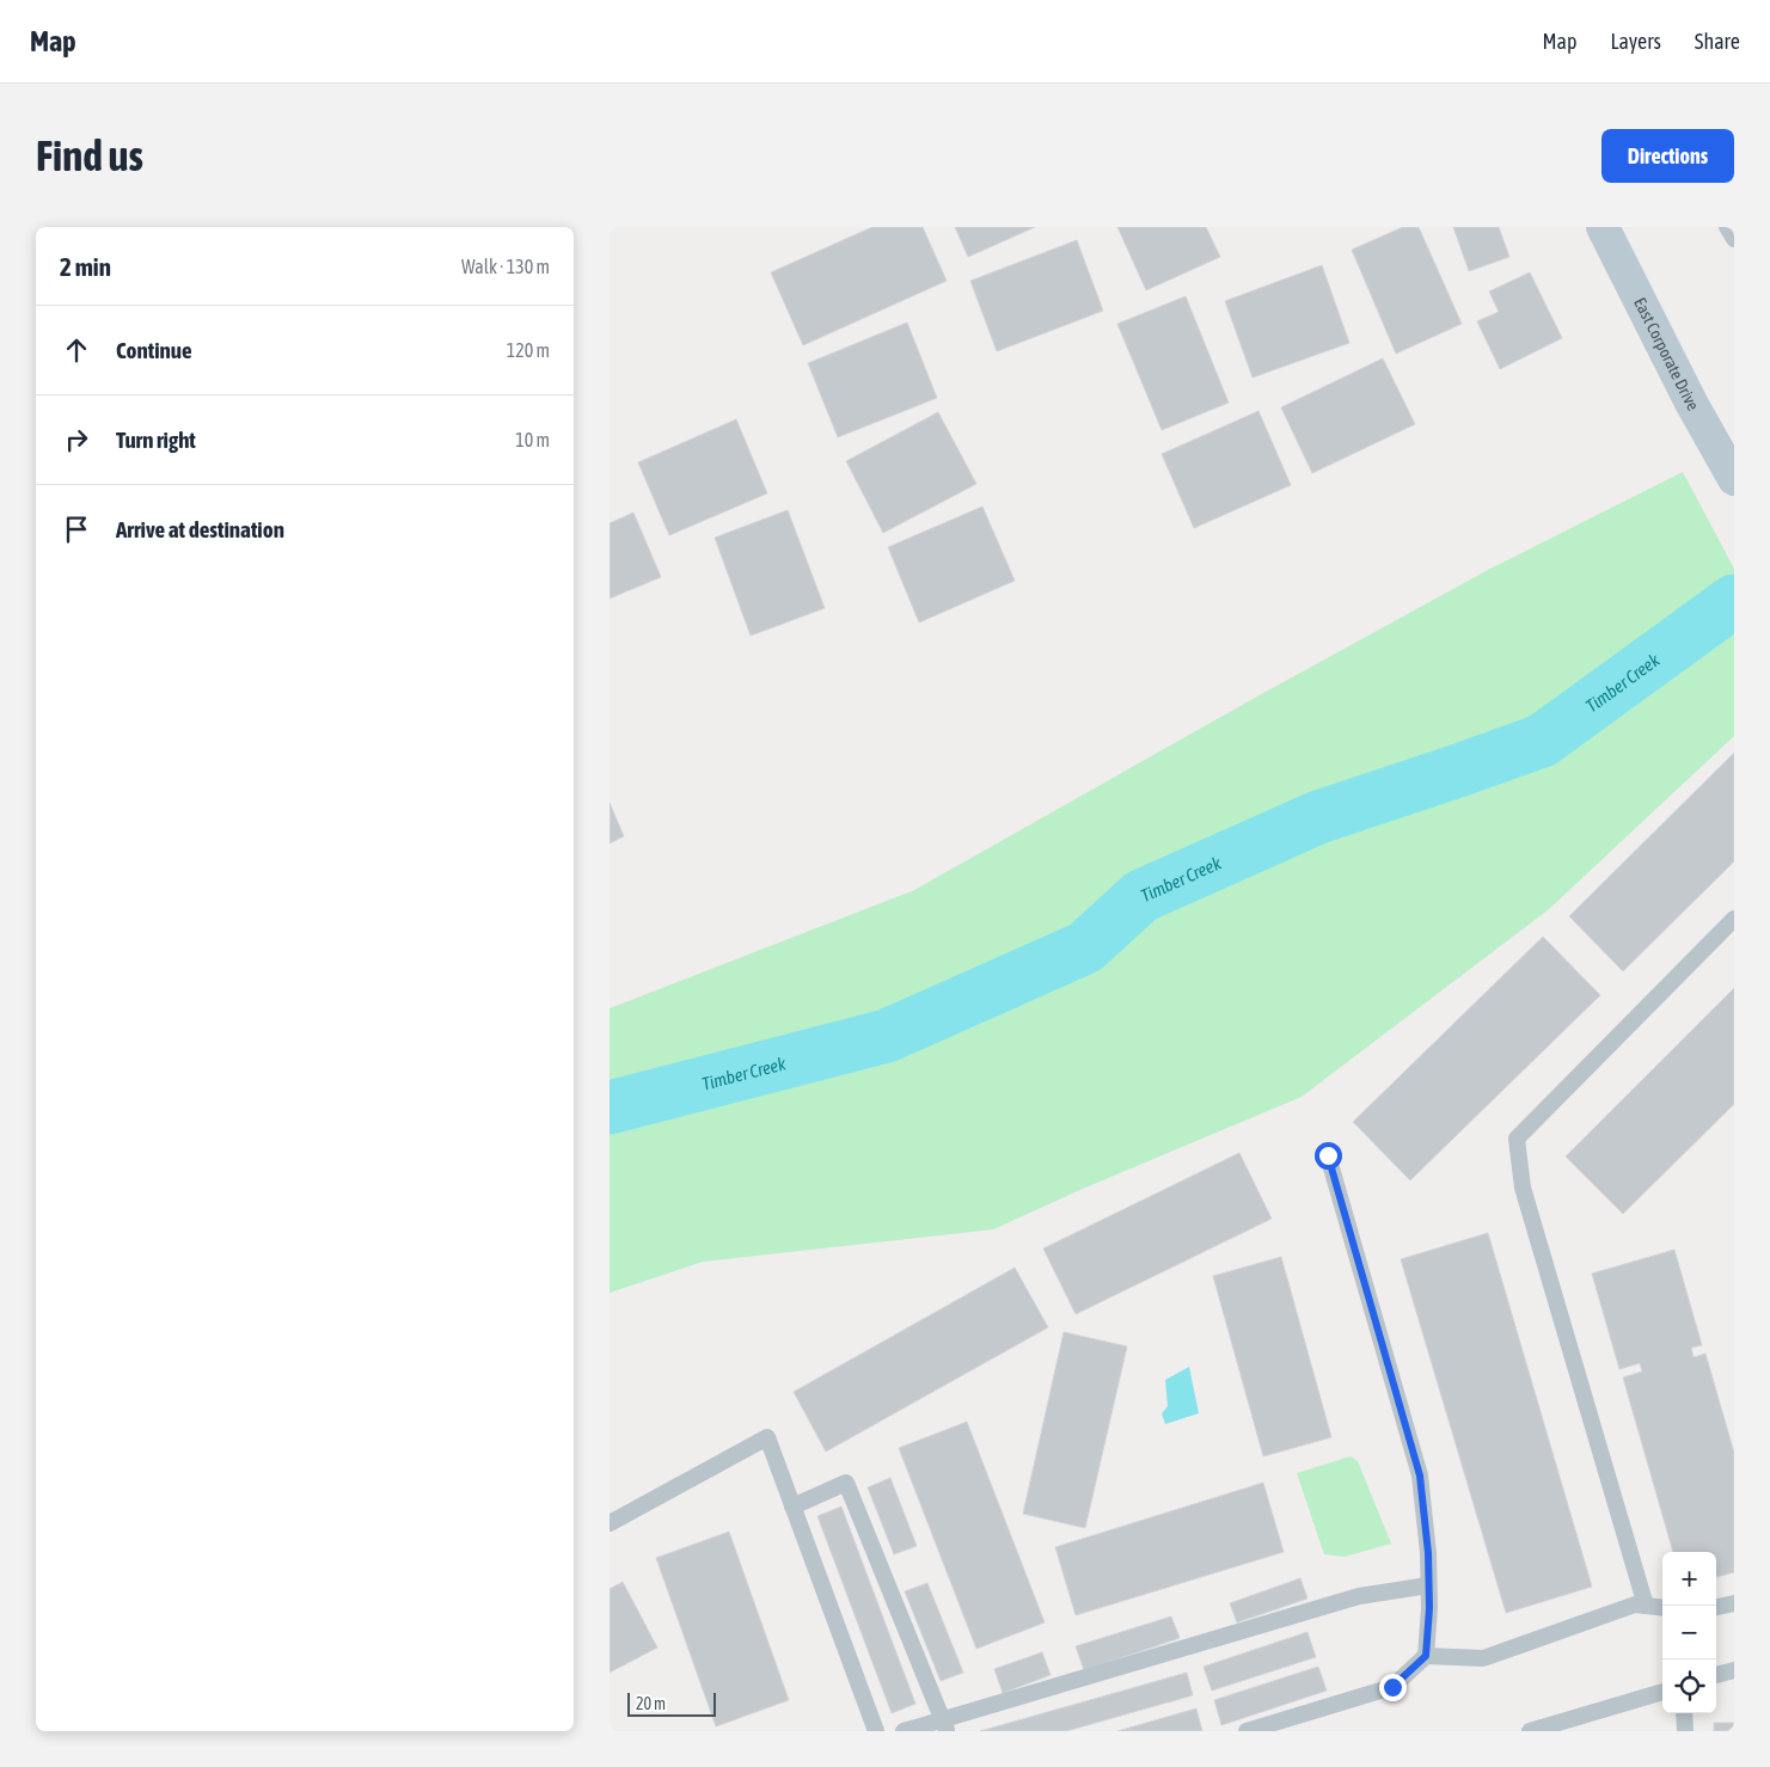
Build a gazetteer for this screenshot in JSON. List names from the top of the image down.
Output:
{
  "streets": {
    "main road": ["East Corporate Drive"]
  },
  "water": ["Timber Creek"],
  "scale_bar": "20 m",
  "page": {
    "header": "Map",
    "nav": ["Map", "Layers", "Share"],
    "buttons": "Directions",
    "title": "Find us",
    "heading": ["2 min", "Walk · 130 m"],
    "list": [
      ["Continue", "120 m"],
      ["Turn right", "10 m"],
      "Arrive at destination"
    ],
    "map_buttons": ["+", "−"],
    "scale": "20 m"
  }
}
